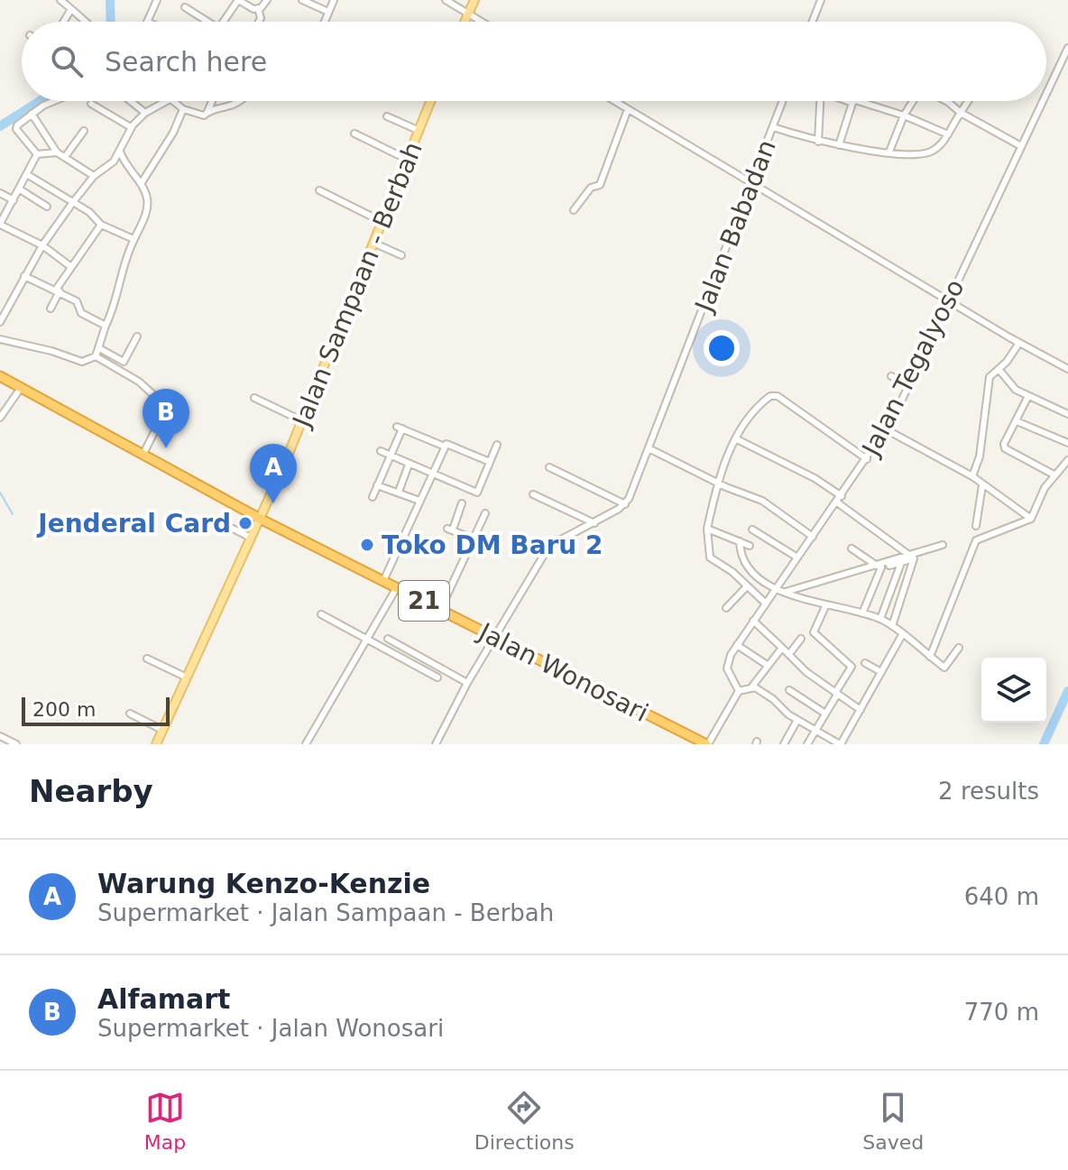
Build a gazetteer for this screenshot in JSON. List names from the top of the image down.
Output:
{
  "streets": {
    "highway": ["21", "Jalan Wonosari"],
    "main road": ["Jalan Sampaan - Berbah"],
    "street": ["Jalan Babadan", "Jalan Tegalyoso"]
  },
  "crossings": [
    ["Jalan Sampaan - Berbah", "Jalan Wonosari"]
  ],
  "places": ["Jenderal Card", "Toko DM Baru 2"],
  "scale_bar": "200 m",
  "page": {
    "search": "Search here",
    "pins": ["B", "A"],
    "scale": "200 m",
    "heading": ["Nearby", "2 results"],
    "list": [
      {
        "mark": "A",
        "name": "Warung Kenzo-Kenzie",
        "note": "Supermarket · Jalan Sampaan - Berbah",
        "value": "640 m"
      },
      {
        "mark": "B",
        "name": "Alfamart",
        "note": "Supermarket · Jalan Wonosari",
        "value": "770 m"
      }
    ],
    "nav": ["Map", "Directions", "Saved"]
  }
}
